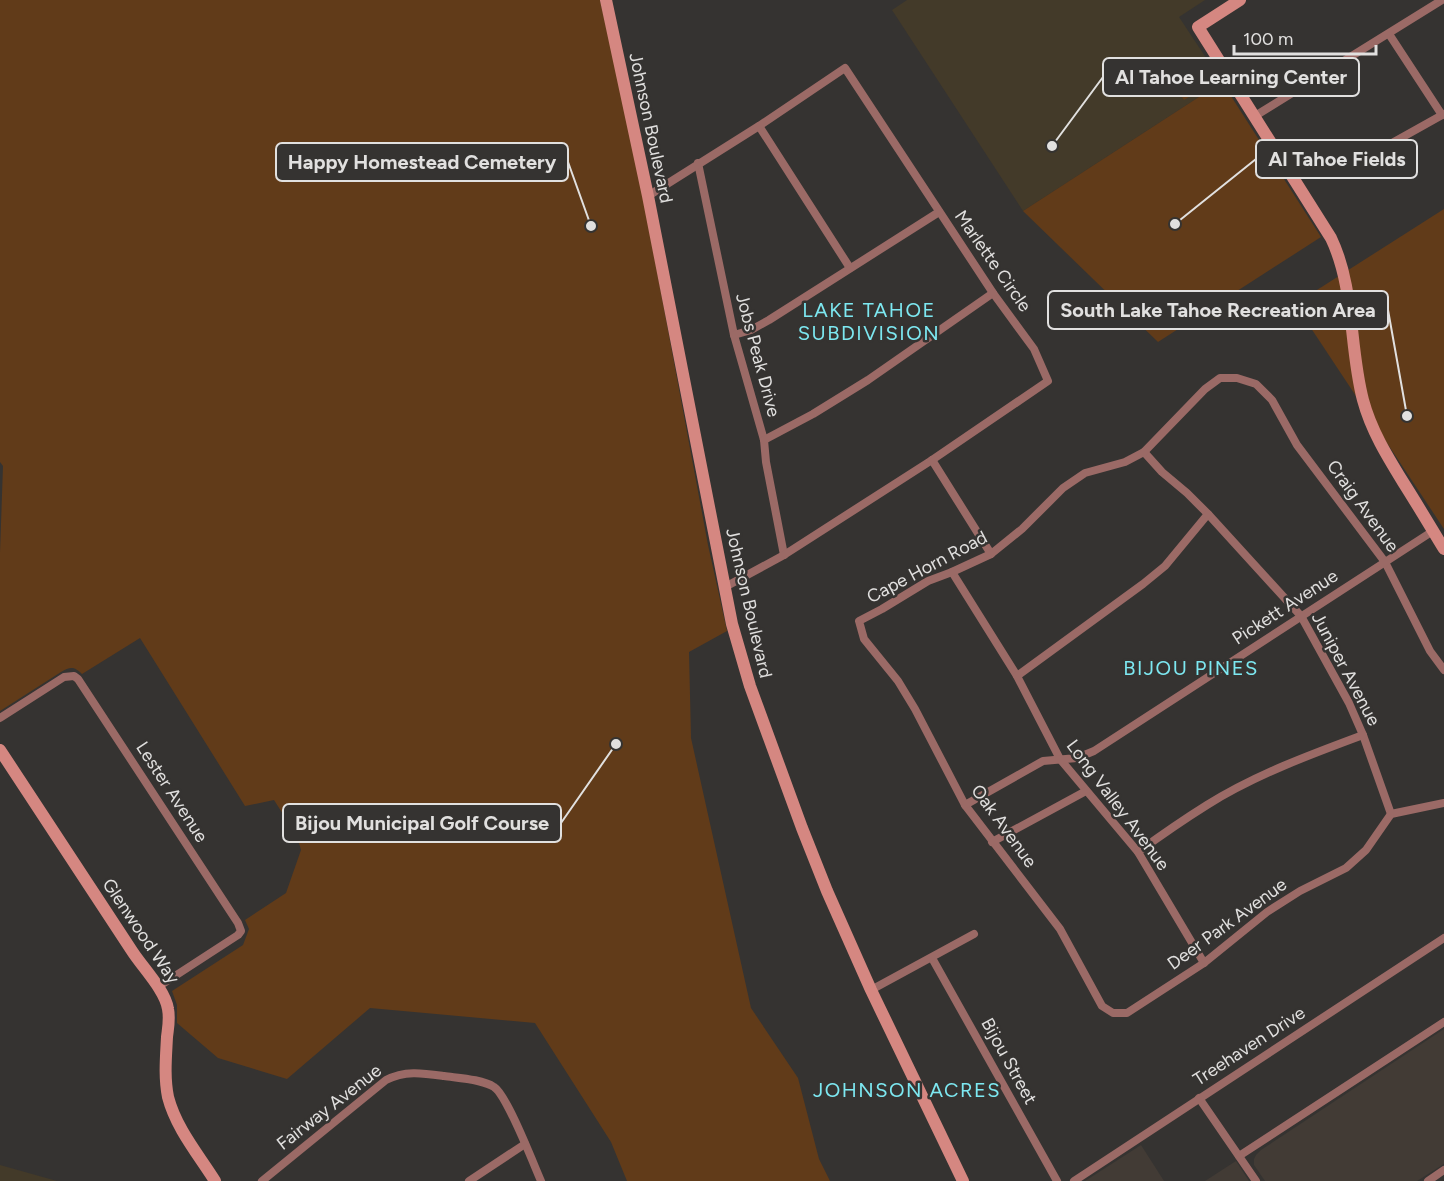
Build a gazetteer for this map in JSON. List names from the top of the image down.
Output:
{
  "streets": {
    "street": [
      "Johnson Boulevard",
      "Marlette Circle",
      "Jobs Peak Drive",
      "Craig Avenue",
      "Cape Horn Road",
      "Pickett Avenue",
      "Juniper Avenue",
      "Lester Avenue",
      "Long Valley Avenue",
      "Oak Avenue",
      "Deer Park Avenue",
      "Glenwood Way",
      "Treehaven Drive",
      "Bijou Street",
      "Fairway Avenue"
    ]
  },
  "crossings": [
    ["Johnson Boulevard", "Marlette Circle"],
    ["Marlette Circle", "Jobs Peak Drive"],
    ["Craig Avenue", "Cape Horn Road"],
    ["Craig Avenue", "Pickett Avenue"],
    ["Cape Horn Road", "Juniper Avenue"],
    ["Cape Horn Road", "Long Valley Avenue"],
    ["Cape Horn Road", "Oak Avenue"],
    ["Pickett Avenue", "Juniper Avenue"],
    ["Pickett Avenue", "Long Valley Avenue"],
    ["Pickett Avenue", "Oak Avenue"],
    ["Juniper Avenue", "Deer Park Avenue"],
    ["Lester Avenue", "Glenwood Way"],
    ["Long Valley Avenue", "Deer Park Avenue"],
    ["Oak Avenue", "Deer Park Avenue"]
  ],
  "districts": ["LAKE TAHOE SUBDIVISION", "BIJOU PINES", "JOHNSON ACRES"],
  "places": [
    "Al Tahoe Learning Center",
    "Al Tahoe Fields",
    "Happy Homestead Cemetery",
    "South Lake Tahoe Recreation Area",
    "Bijou Municipal Golf Course"
  ],
  "scale_bar": "100 m"
}
